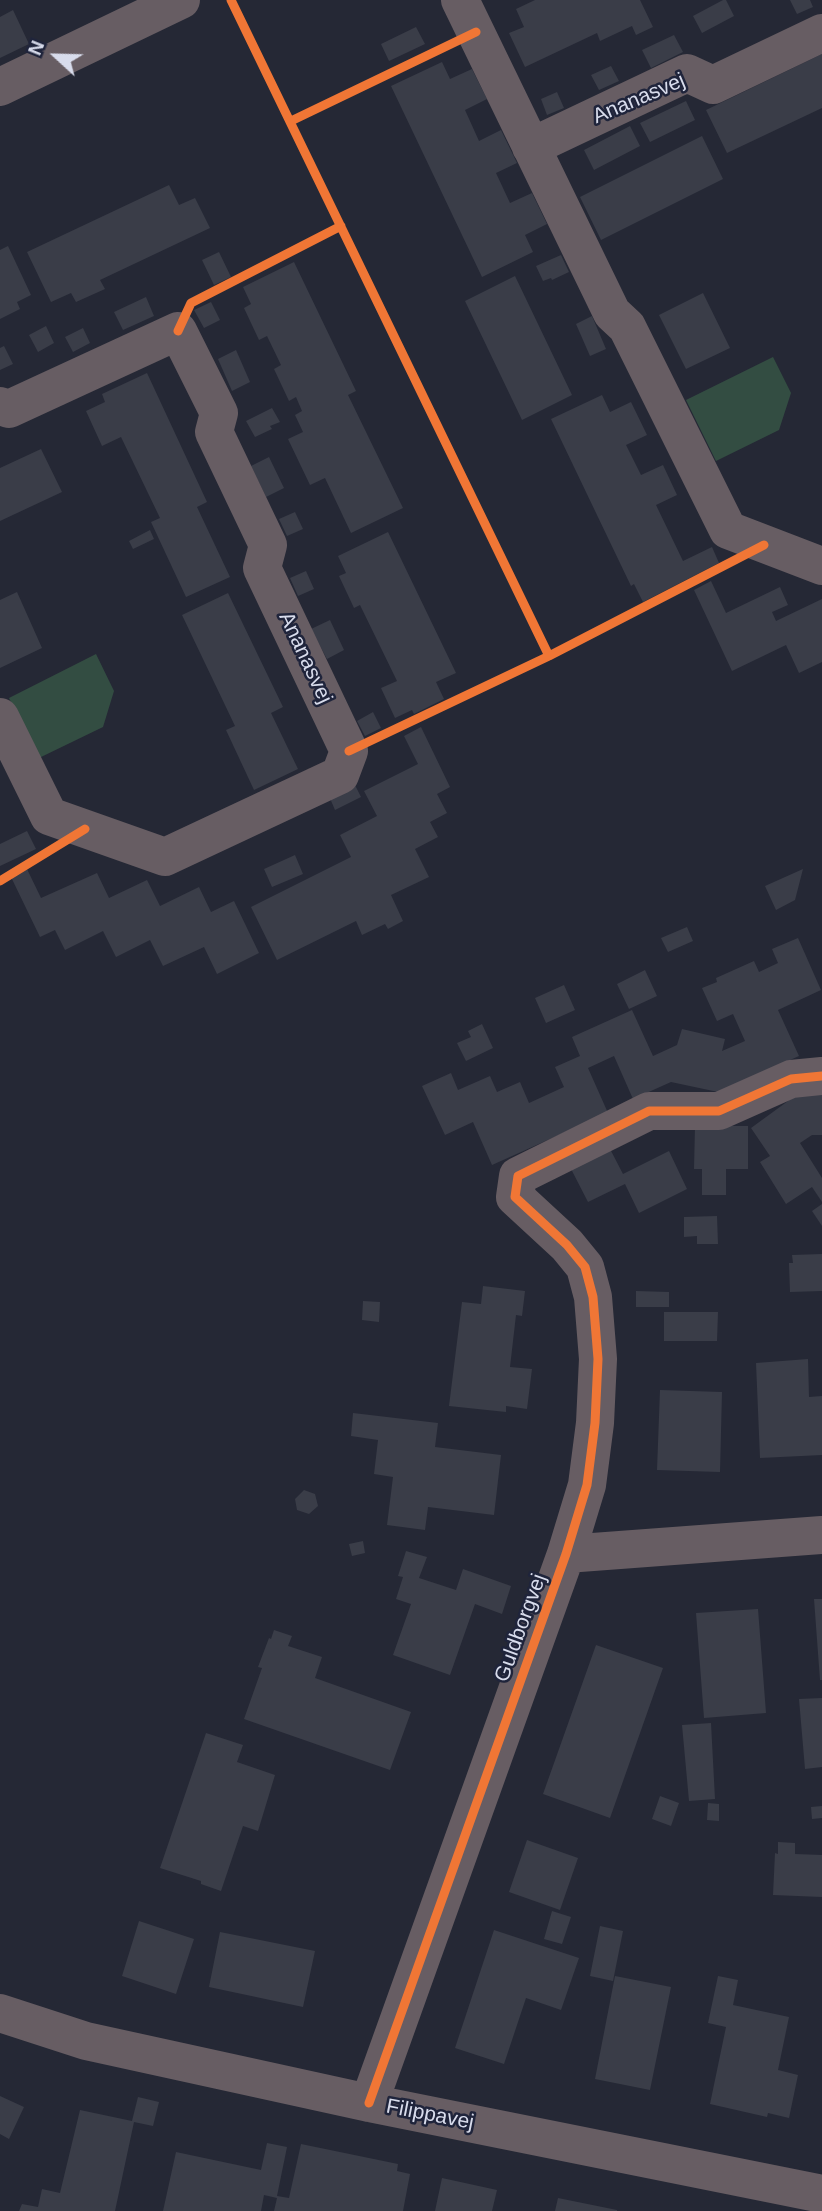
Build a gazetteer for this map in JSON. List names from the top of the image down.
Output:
{
  "streets": {
    "street": ["Ananasvej", "Guldborgvej", "Filippavej"]
  },
  "crossings": [
    ["Guldborgvej", "Filippavej"]
  ],
  "north": "left"
}
